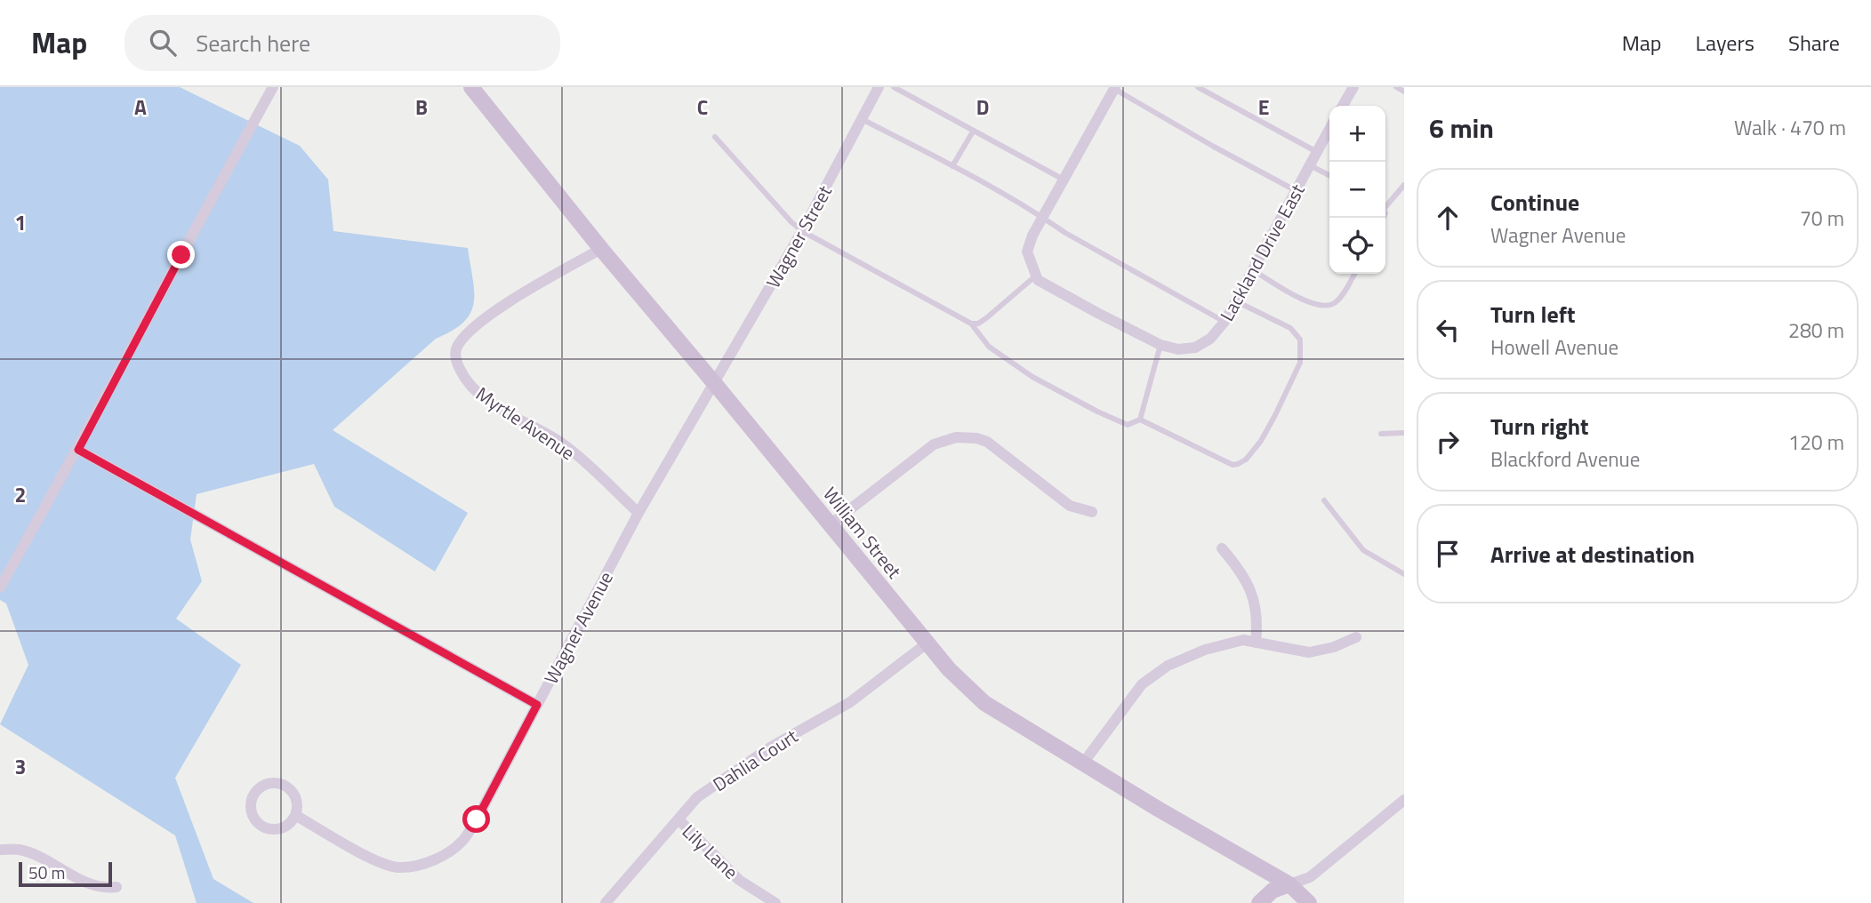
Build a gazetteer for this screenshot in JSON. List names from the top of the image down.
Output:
{
  "streets": {
    "main road": ["William Street"],
    "street": [
      "Wagner Street",
      "Lackland Drive East",
      "Myrtle Avenue",
      "Wagner Avenue",
      "Dahlia Court",
      "Lily Lane"
    ]
  },
  "crossings": [
    ["Wagner Street", "William Street"],
    ["Wagner Street", "Wagner Avenue"],
    ["Myrtle Avenue", "William Street"],
    ["Myrtle Avenue", "Wagner Avenue"],
    ["William Street", "Wagner Avenue"],
    ["William Street", "Dahlia Court"],
    ["Dahlia Court", "Lily Lane"]
  ],
  "scale_bar": "50 m",
  "page": {
    "header": "Map",
    "search": "Search here",
    "nav": ["Map", "Layers", "Share"],
    "heading": ["6 min", "Walk · 470 m"],
    "map_buttons": ["+", "−"],
    "list": [
      ["Continue", "Wagner Avenue", "70 m"],
      ["Turn left", "Howell Avenue", "280 m"],
      ["Turn right", "Blackford Avenue", "120 m"],
      "Arrive at destination"
    ],
    "scale": "50 m"
  },
  "grid": {
    "columns": [
      "A",
      "B",
      "C",
      "D",
      "E"
    ],
    "rows": ["1", "2", "3"]
  }
}
